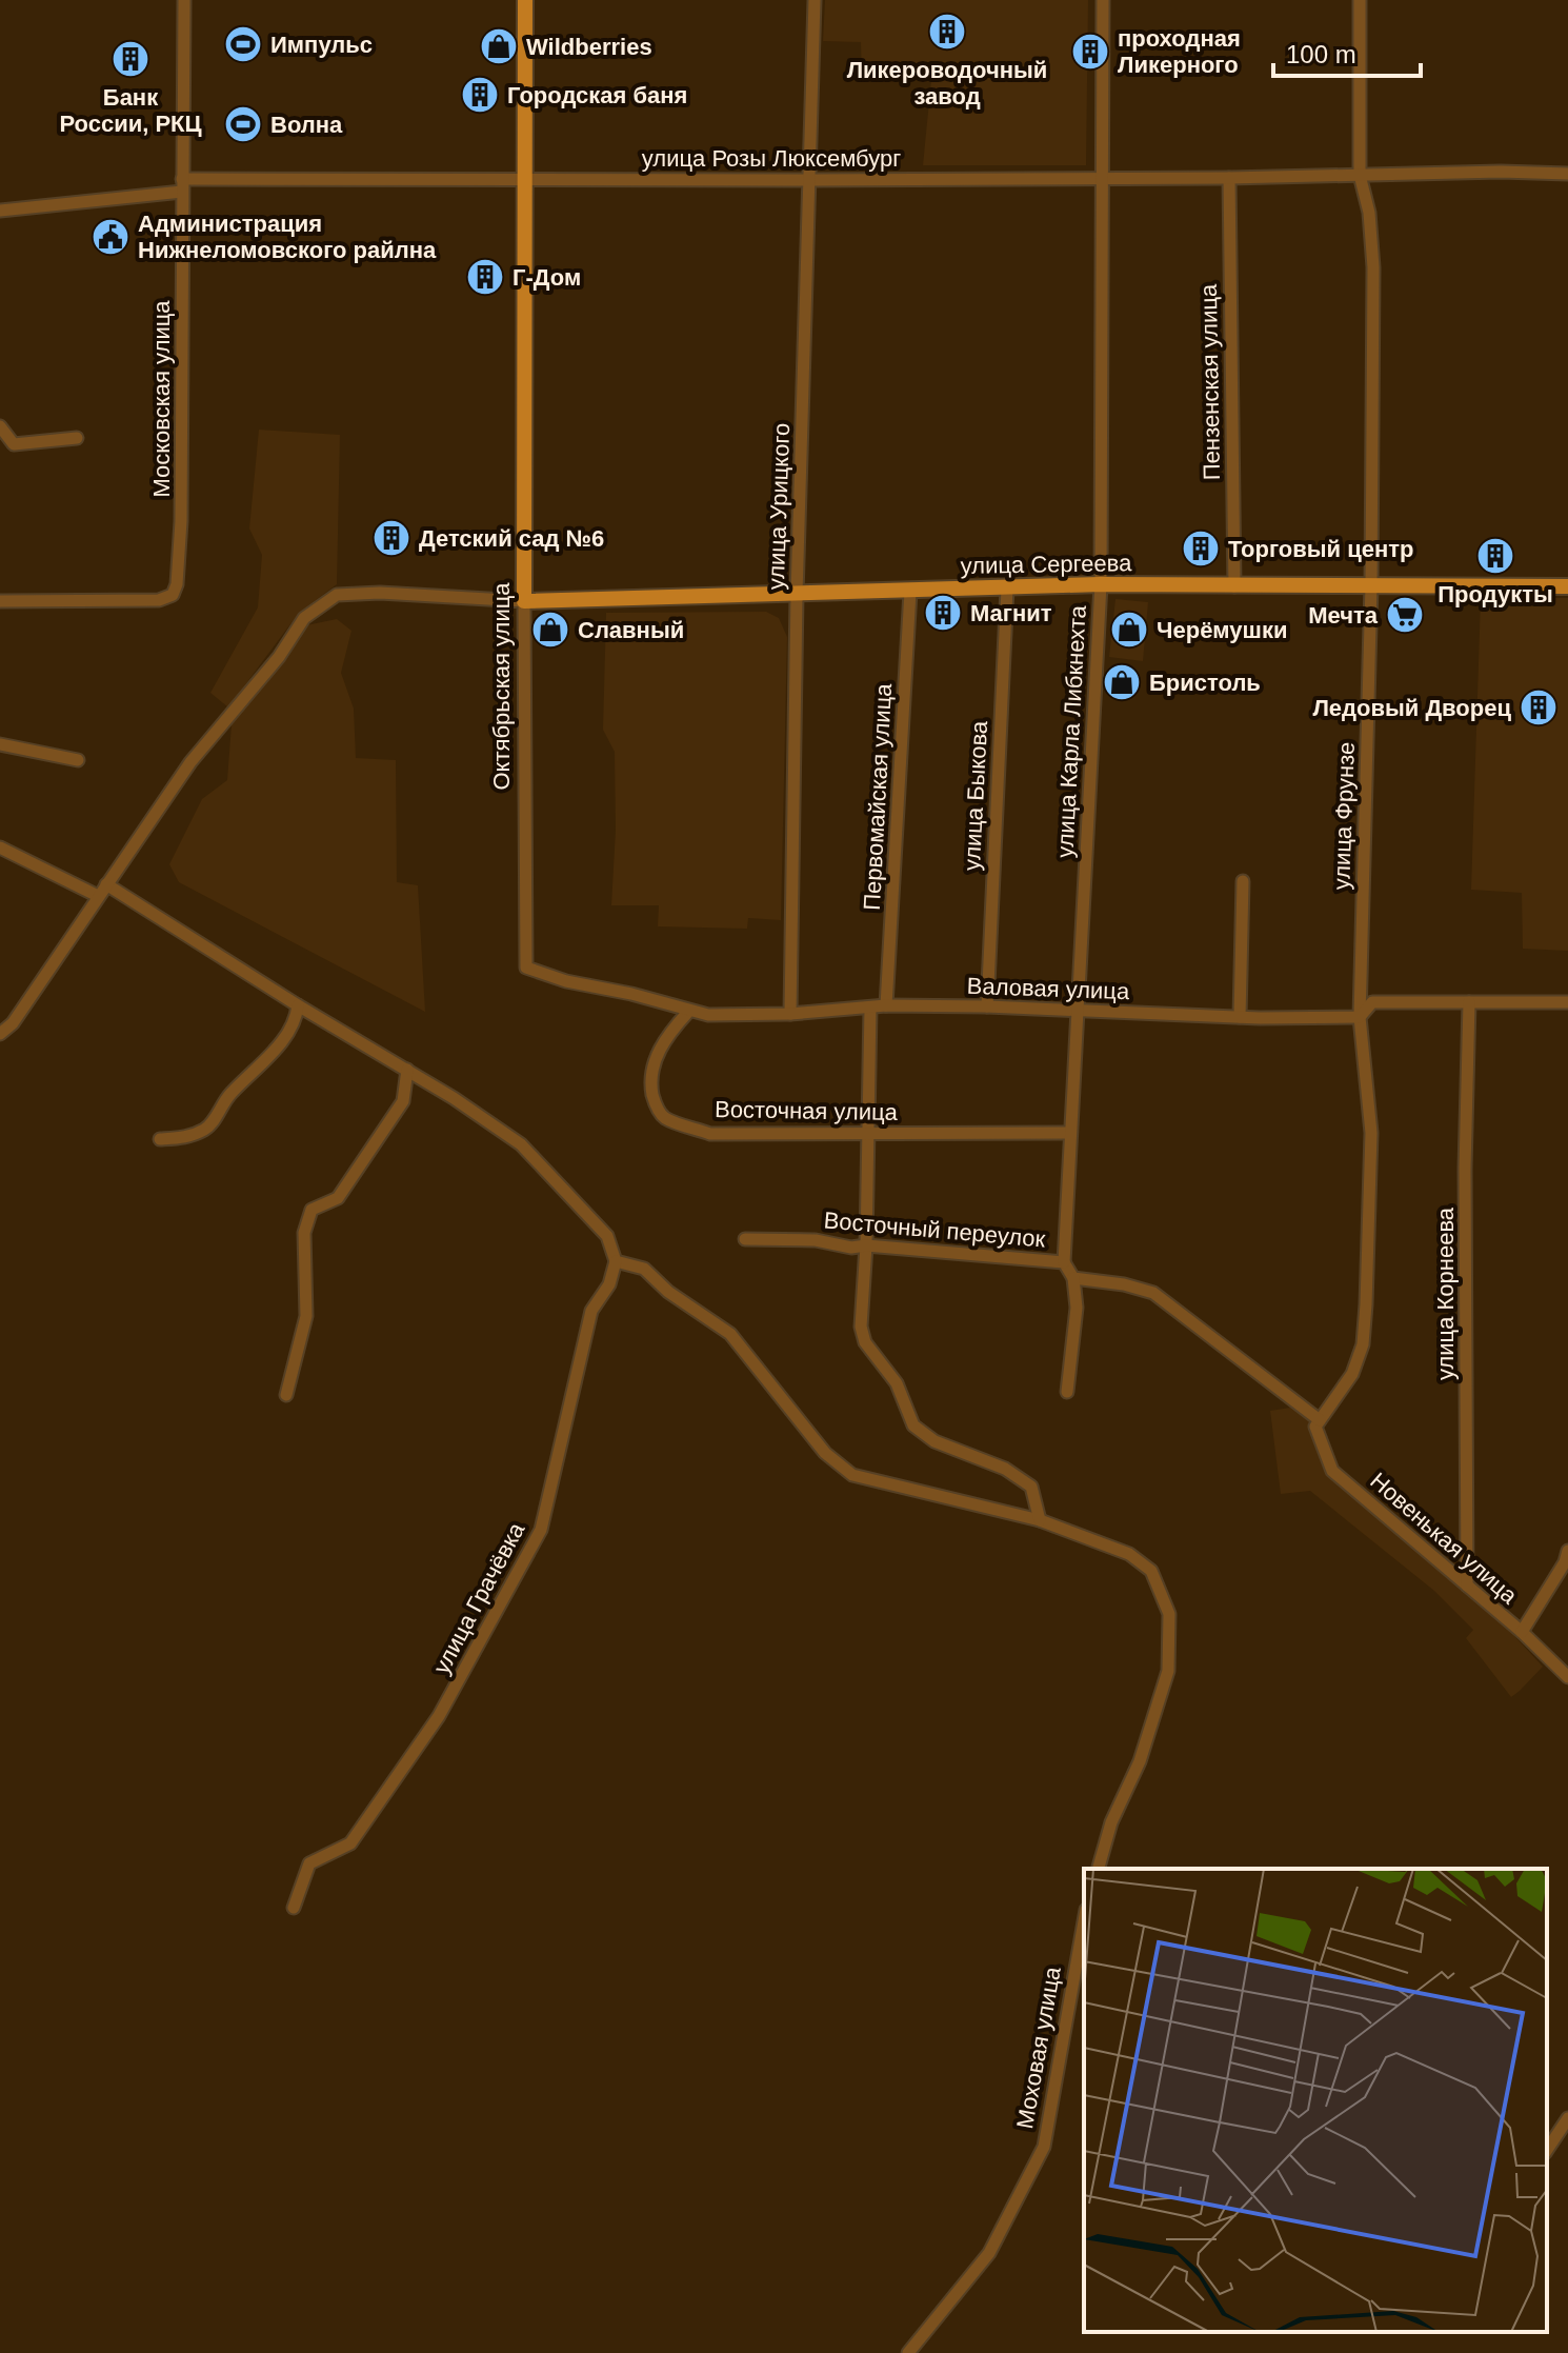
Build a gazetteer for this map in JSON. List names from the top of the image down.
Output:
{
  "streets": {
    "main road": ["улица Сергеева", "Октябрьская улица"],
    "street": [
      "улица Розы Люксембург",
      "Пензенская улица",
      "Московская улица",
      "улица Урицкого",
      "улица Карла Либкнехта",
      "улица Быкова",
      "Первомайская улица",
      "улица Фрунзе",
      "Валовая улица",
      "Восточная улица",
      "Восточный переулок",
      "улица Корнеева",
      "Новенькая улица",
      "улица Грачёвка",
      "Моховая улица"
    ]
  },
  "crossings": [
    ["улица Розы Люксембург", "Пензенская улица"],
    ["улица Розы Люксембург", "Московская улица"],
    ["улица Розы Люксембург", "улица Урицкого"],
    ["улица Розы Люксембург", "Октябрьская улица"],
    ["улица Розы Люксембург", "улица Карла Либкнехта"],
    ["улица Розы Люксембург", "улица Фрунзе"],
    ["Пензенская улица", "улица Сергеева"],
    ["улица Урицкого", "улица Сергеева"],
    ["улица Урицкого", "Валовая улица"],
    ["улица Сергеева", "Октябрьская улица"],
    ["улица Сергеева", "улица Карла Либкнехта"],
    ["улица Сергеева", "улица Быкова"],
    ["улица Сергеева", "Первомайская улица"],
    ["улица Сергеева", "улица Фрунзе"],
    ["Октябрьская улица", "Валовая улица"],
    ["улица Карла Либкнехта", "Валовая улица"],
    ["улица Карла Либкнехта", "Восточная улица"],
    ["улица Карла Либкнехта", "Восточный переулок"],
    ["улица Быкова", "Валовая улица"],
    ["Первомайская улица", "Валовая улица"],
    ["улица Фрунзе", "Валовая улица"],
    ["улица Фрунзе", "Новенькая улица"],
    ["Валовая улица", "Восточная улица"],
    ["Валовая улица", "улица Корнеева"],
    ["улица Корнеева", "Новенькая улица"]
  ],
  "places": {
    "building": [
      "Ликероводочный завод",
      "проходная Ликерного",
      "Банк России, РКЦ",
      "Городская баня",
      "Г-Дом",
      "Детский сад №6",
      "Торговый центр",
      "Продукты",
      "Магнит",
      "Ледовый Дворец"
    ],
    "sports": ["Импульс", "Волна"],
    "shop": [
      "Wildberries",
      "Славный",
      "Черёмушки",
      "Бристоль"
    ],
    "public building": ["Администрация Нижнеломовского райлна"],
    "supermarket": ["Мечта"]
  },
  "scale_bar": "100 m"
}
